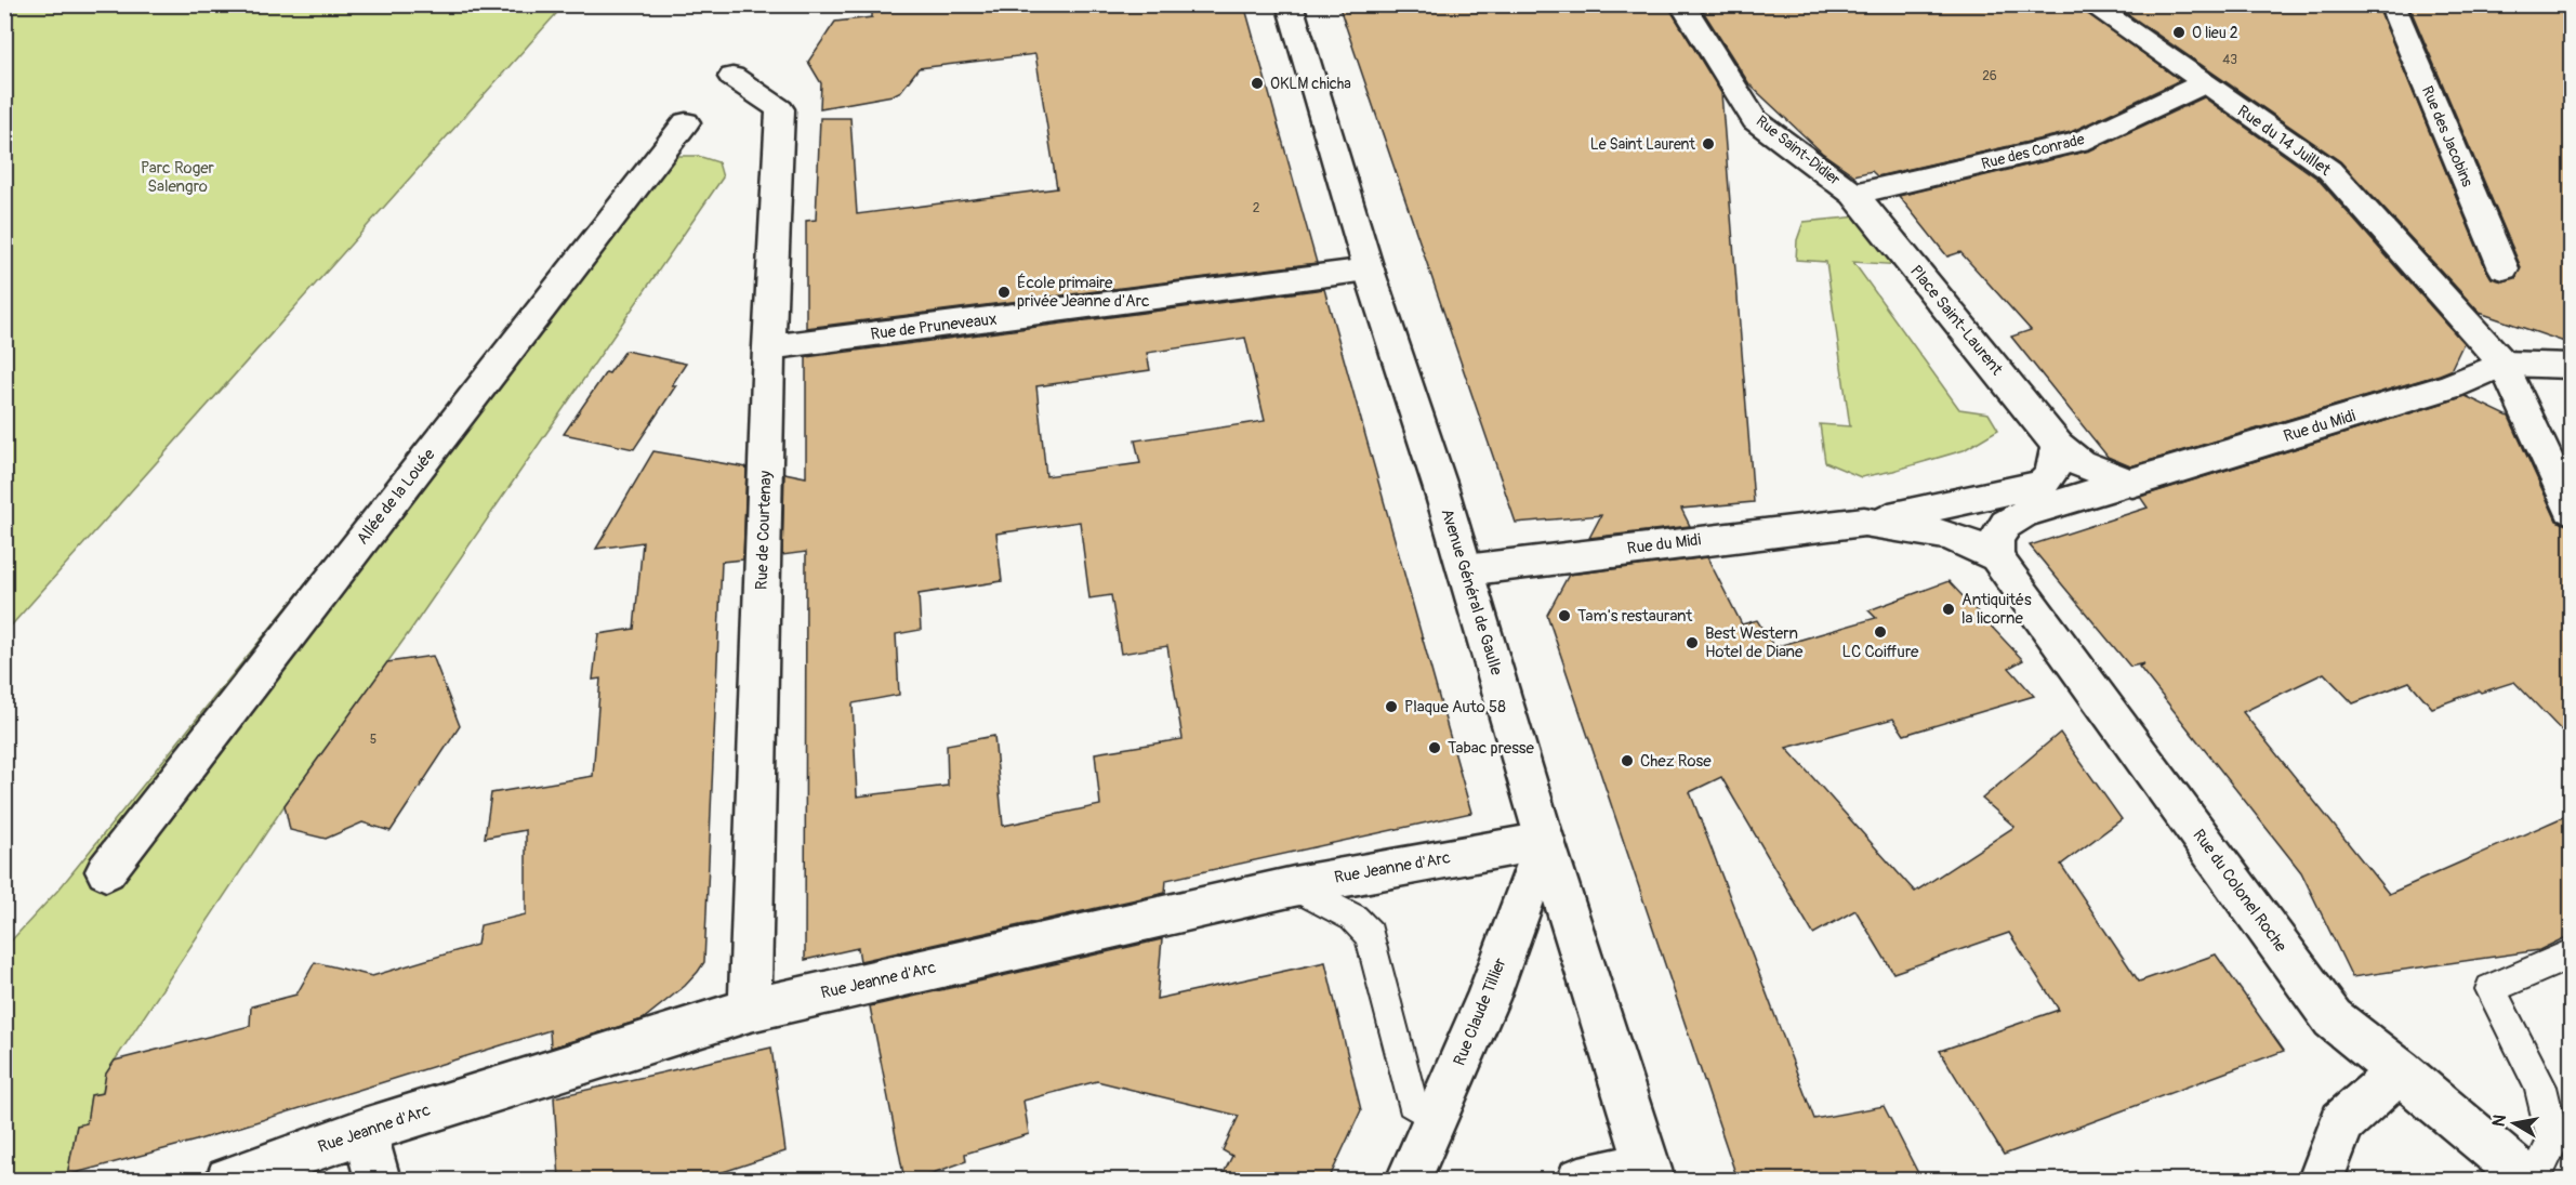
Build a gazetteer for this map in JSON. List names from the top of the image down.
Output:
{
  "streets": {
    "street": [
      "Rue des Jacobins",
      "Rue du 14 Juillet",
      "Rue Saint-Didier",
      "Rue des Conrade",
      "Place Saint-Laurent",
      "Rue de Pruneveaux",
      "Rue du Midi",
      "Allée de la Louée",
      "Rue de Courtenay",
      "Avenue Général de Gaulle",
      "Rue Jeanne d'Arc",
      "Rue du Colonel Roche",
      "Rue Claude Tillier"
    ]
  },
  "crossings": [
    ["Rue du 14 Juillet", "Rue des Conrade"],
    ["Rue du 14 Juillet", "Rue du Midi"],
    ["Rue Saint-Didier", "Rue des Conrade"],
    ["Rue Saint-Didier", "Place Saint-Laurent"],
    ["Rue des Conrade", "Place Saint-Laurent"],
    ["Place Saint-Laurent", "Rue du Midi"],
    ["Rue de Pruneveaux", "Rue de Courtenay"],
    ["Rue de Pruneveaux", "Avenue Général de Gaulle"],
    ["Rue du Midi", "Avenue Général de Gaulle"],
    ["Rue du Midi", "Rue du Colonel Roche"],
    ["Rue de Courtenay", "Rue Jeanne d'Arc"],
    ["Avenue Général de Gaulle", "Rue Jeanne d'Arc"],
    ["Avenue Général de Gaulle", "Rue Claude Tillier"],
    ["Rue Jeanne d'Arc", "Rue Claude Tillier"]
  ],
  "parks": ["Parc Roger Salengro"],
  "places": [
    "O lieu 2",
    "OKLM chicha",
    "Le Saint Laurent",
    "École primaire privée Jeanne d'Arc",
    "Antiquités la licorne",
    "Tam's restaurant",
    "LC Coiffure",
    "Best Western Hotel de Diane",
    "Plaque Auto 58",
    "Tabac presse",
    "Chez Rose"
  ],
  "house_numbers": [
    "43",
    "26",
    "2",
    "5"
  ],
  "north": "left"
}
